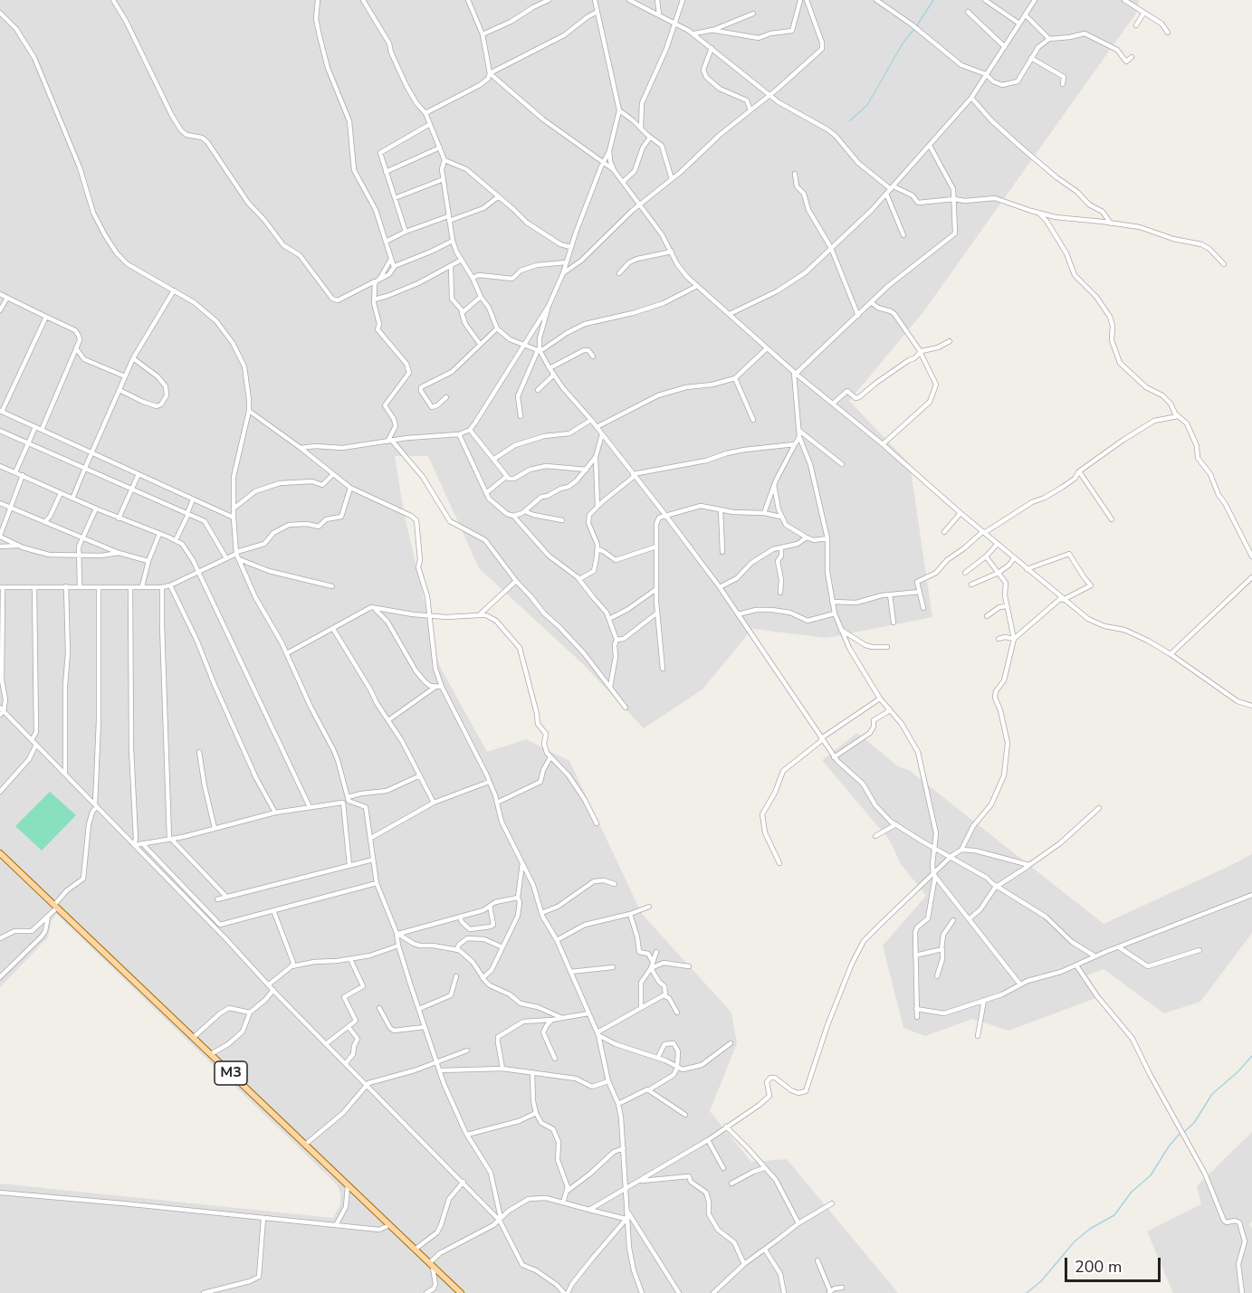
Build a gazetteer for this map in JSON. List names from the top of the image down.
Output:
{
  "streets": {
    "main road": ["M3"]
  },
  "scale_bar": "200 m"
}
